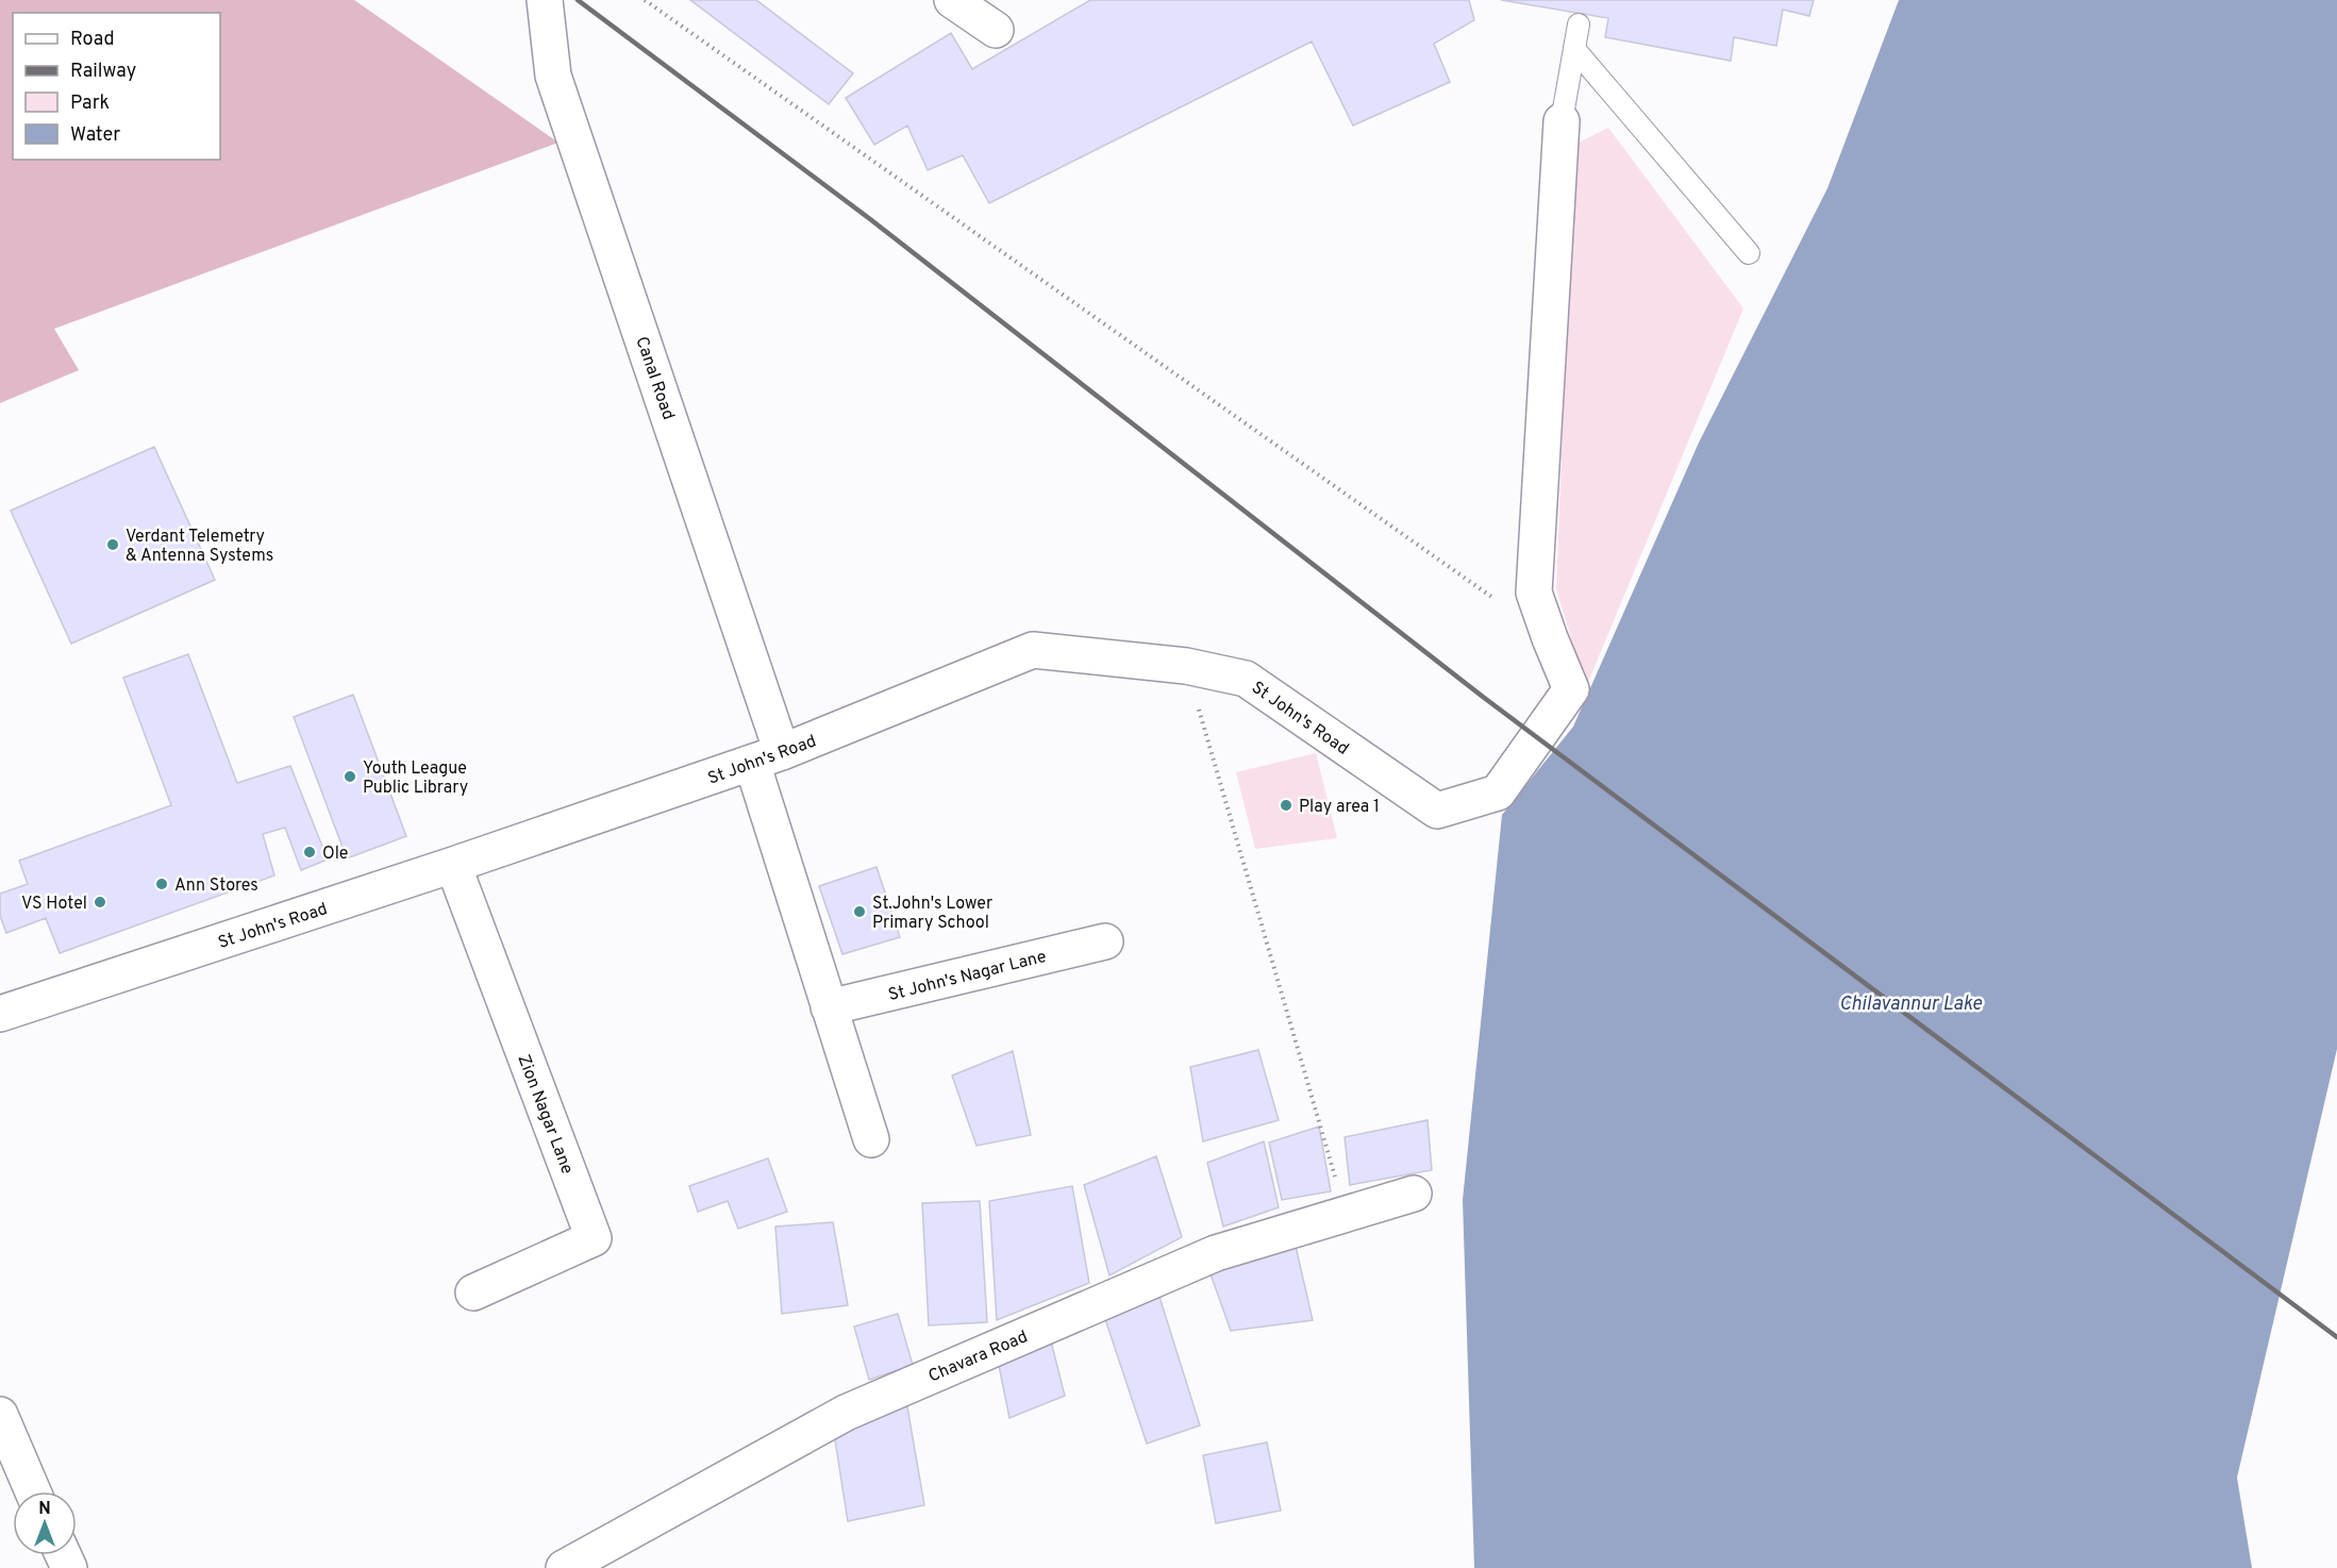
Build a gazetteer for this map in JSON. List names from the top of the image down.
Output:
{
  "streets": {
    "street": [
      "Canal Road",
      "St John's Road",
      "St John's Nagar Lane",
      "Zion Nagar Lane",
      "Chavara Road"
    ]
  },
  "crossings": [
    ["Canal Road", "St John's Road"],
    ["St John's Road", "Zion Nagar Lane"]
  ],
  "water": ["Chilavannur Lake"],
  "places": [
    "Verdant Telemetry & Antenna Systems",
    "Youth League Public Library",
    "Play area 1",
    "Ole",
    "Ann Stores",
    "VS Hotel",
    "St.John's Lower Primary School"
  ],
  "legend": [
    "Road",
    "Railway",
    "Park",
    "Water"
  ],
  "north": "top"
}
